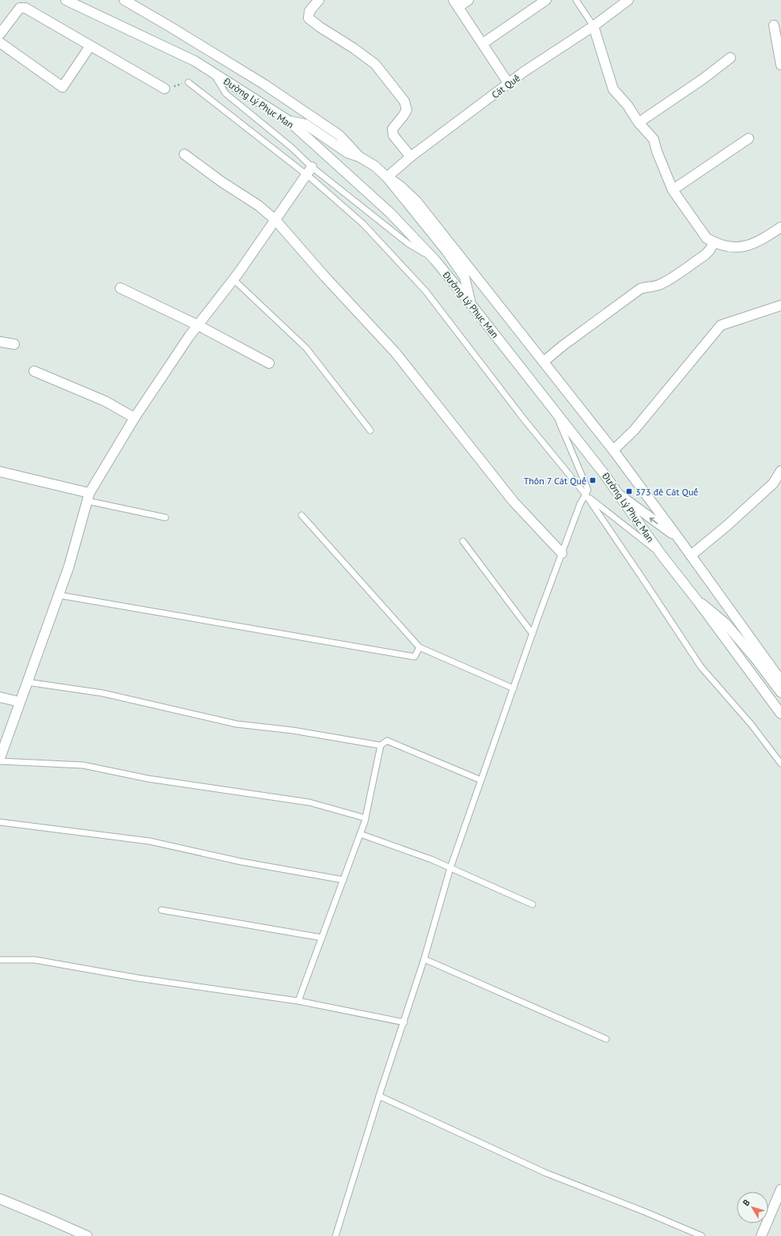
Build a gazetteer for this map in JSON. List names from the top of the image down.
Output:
{
  "streets": {
    "street": ["Cát Quế", "Đường Lý Phục Man"]
  },
  "places": {
    "transit": ["Thôn 7 Cát Quế", "373 đê Cát Quế"]
  },
  "north": "top left"
}
